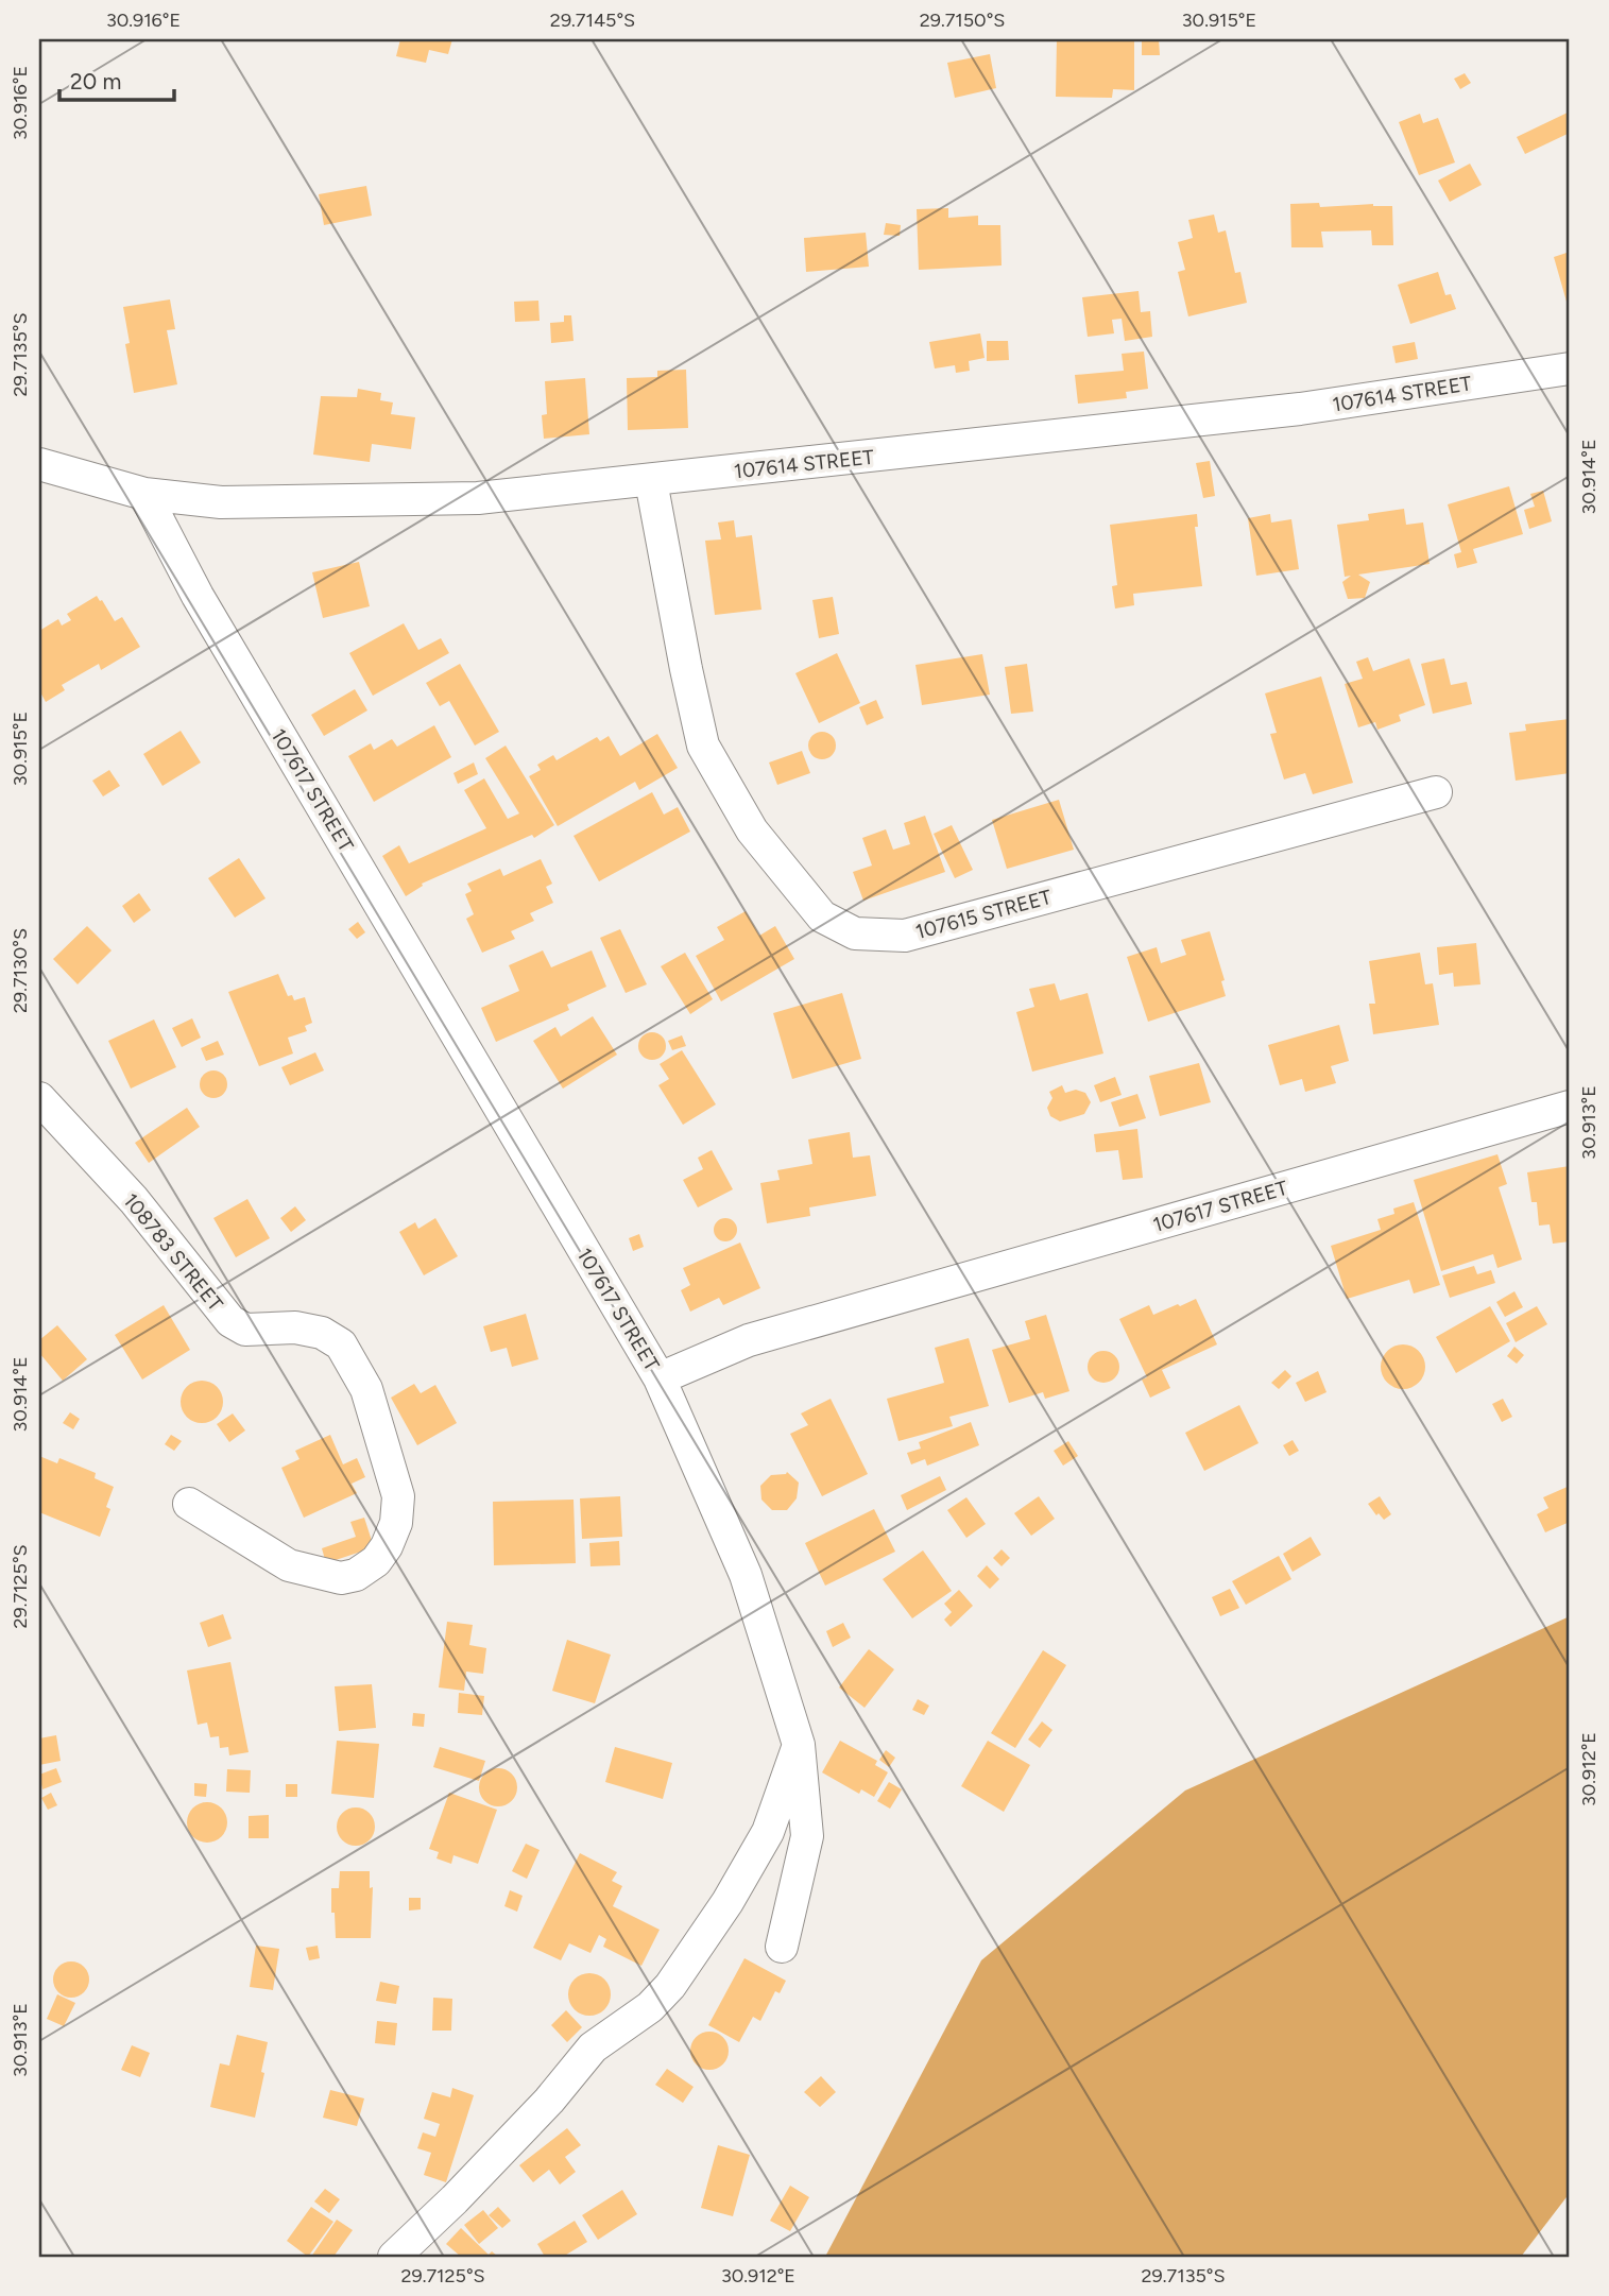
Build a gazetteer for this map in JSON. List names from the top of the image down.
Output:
{
  "streets": {
    "street": [
      "107614 STREET",
      "107617 STREET",
      "107615 STREET",
      "108783 STREET"
    ]
  },
  "crossings": [
    ["107614 STREET", "107617 STREET"],
    ["107614 STREET", "107615 STREET"]
  ],
  "scale_bar": "20 m",
  "coordinates": [
    "30.916°E",
    "29.7145°S",
    "29.7150°S",
    "30.915°E",
    "29.7135°S",
    "30.914°E",
    "29.7130°S",
    "30.913°E",
    "29.7125°S",
    "30.912°E"
  ]
}
